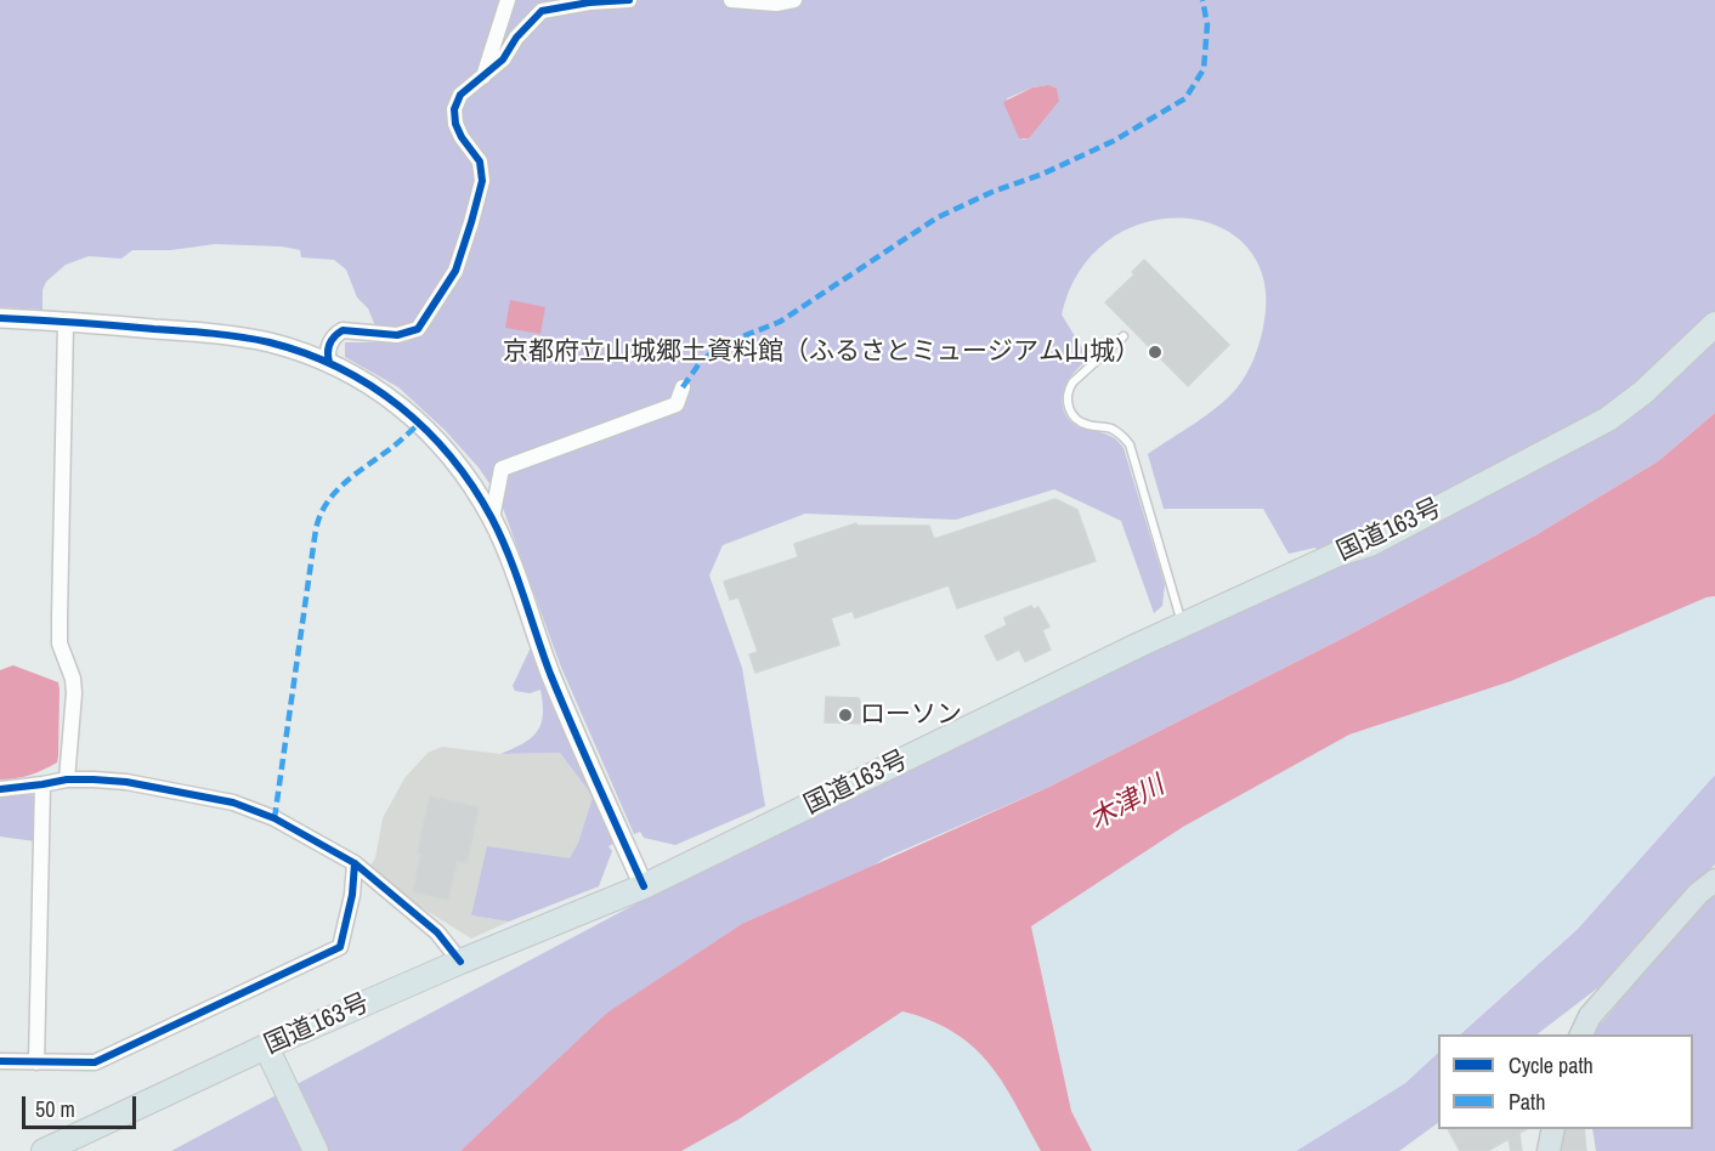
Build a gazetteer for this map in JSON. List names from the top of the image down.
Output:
{
  "streets": {
    "highway": ["国道163号"]
  },
  "water": ["木津川"],
  "places": ["京都府立山城郷土資料館（ふるさとミュージアム山城）", "ローソン"],
  "legend": ["Cycle path", "Path"],
  "scale_bar": "50 m"
}
